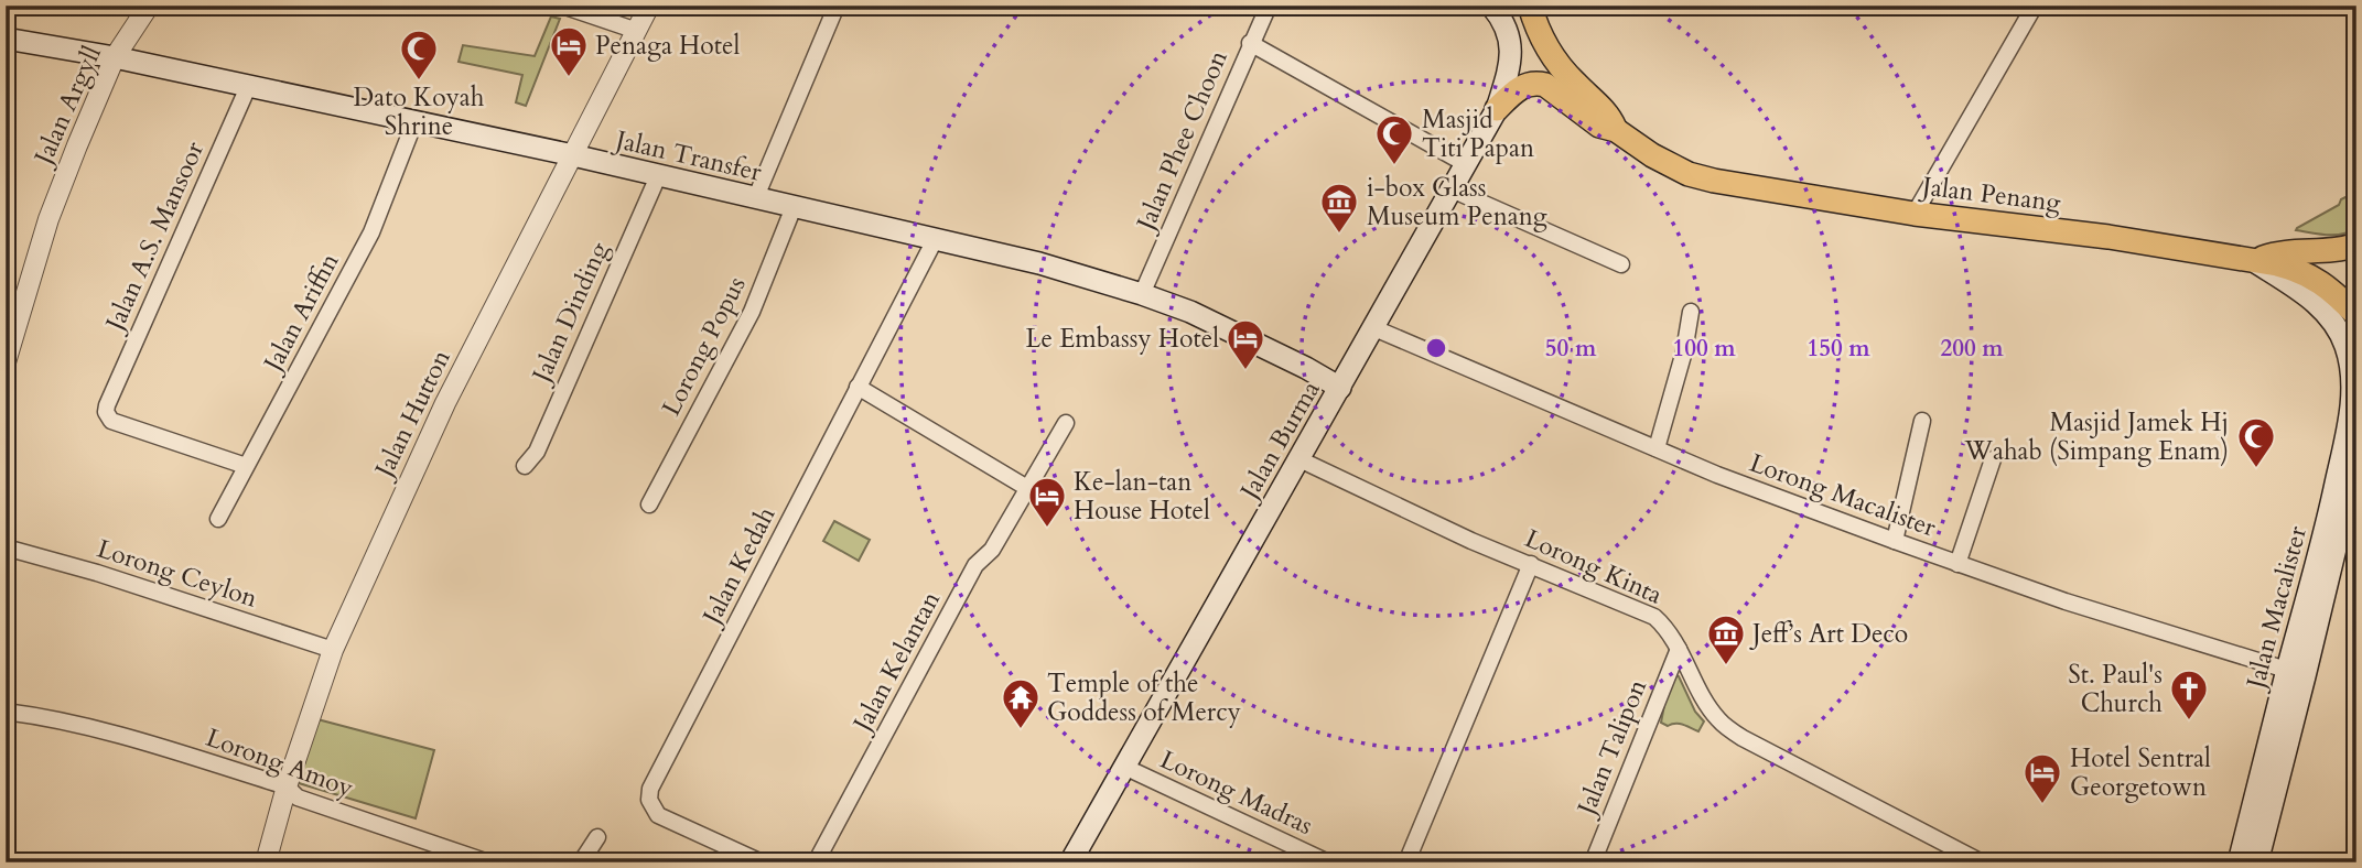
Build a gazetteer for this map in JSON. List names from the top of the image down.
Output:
{
  "streets": {
    "main road": [
      "Jalan Transfer",
      "Jalan Penang",
      "Jalan Burma",
      "Jalan Macalister"
    ],
    "street": [
      "Jalan Argyll",
      "Jalan Phee Choon",
      "Jalan A.S. Mansoor",
      "Jalan Ariffin",
      "Jalan Dinding",
      "Lorong Popus",
      "Jalan Hutton",
      "Lorong Macalister",
      "Jalan Kedah",
      "Lorong Kinta",
      "Lorong Ceylon",
      "Jalan Kelantan",
      "Jalan Talipon",
      "Lorong Amoy",
      "Lorong Madras"
    ]
  },
  "crossings": [
    ["Jalan Argyll", "Jalan Transfer"],
    ["Jalan Phee Choon", "Jalan Transfer"],
    ["Jalan Transfer", "Jalan A.S. Mansoor"],
    ["Jalan Transfer", "Jalan Ariffin"],
    ["Jalan Transfer", "Jalan Dinding"],
    ["Jalan Transfer", "Lorong Popus"],
    ["Jalan Transfer", "Jalan Hutton"],
    ["Jalan Transfer", "Jalan Burma"],
    ["Jalan Transfer", "Jalan Kedah"],
    ["Jalan Penang", "Jalan Burma"],
    ["Jalan Penang", "Jalan Macalister"],
    ["Jalan A.S. Mansoor", "Jalan Ariffin"],
    ["Jalan Hutton", "Lorong Ceylon"],
    ["Jalan Hutton", "Lorong Amoy"],
    ["Jalan Burma", "Lorong Macalister"],
    ["Jalan Burma", "Lorong Kinta"],
    ["Jalan Burma", "Lorong Madras"],
    ["Lorong Macalister", "Jalan Macalister"],
    ["Lorong Kinta", "Jalan Talipon"]
  ],
  "places": {
    "hotel": [
      "Penaga Hotel",
      "Le Embassy Hotel",
      "Ke-lan-tan House Hotel",
      "Hotel Sentral Georgetown"
    ],
    "mosque": ["Dato Koyah Shrine", "Masjid Titi Papan", "Masjid Jamek Hj Wahab (Simpang Enam)"],
    "museum": ["i-box Glass Museum Penang", "Jeff’s Art Deco"],
    "church": ["St. Paul's Church"],
    "temple": ["Temple of the Goddess of Mercy"]
  },
  "rings": [
    "50 m",
    "100 m",
    "150 m",
    "200 m"
  ]
}
